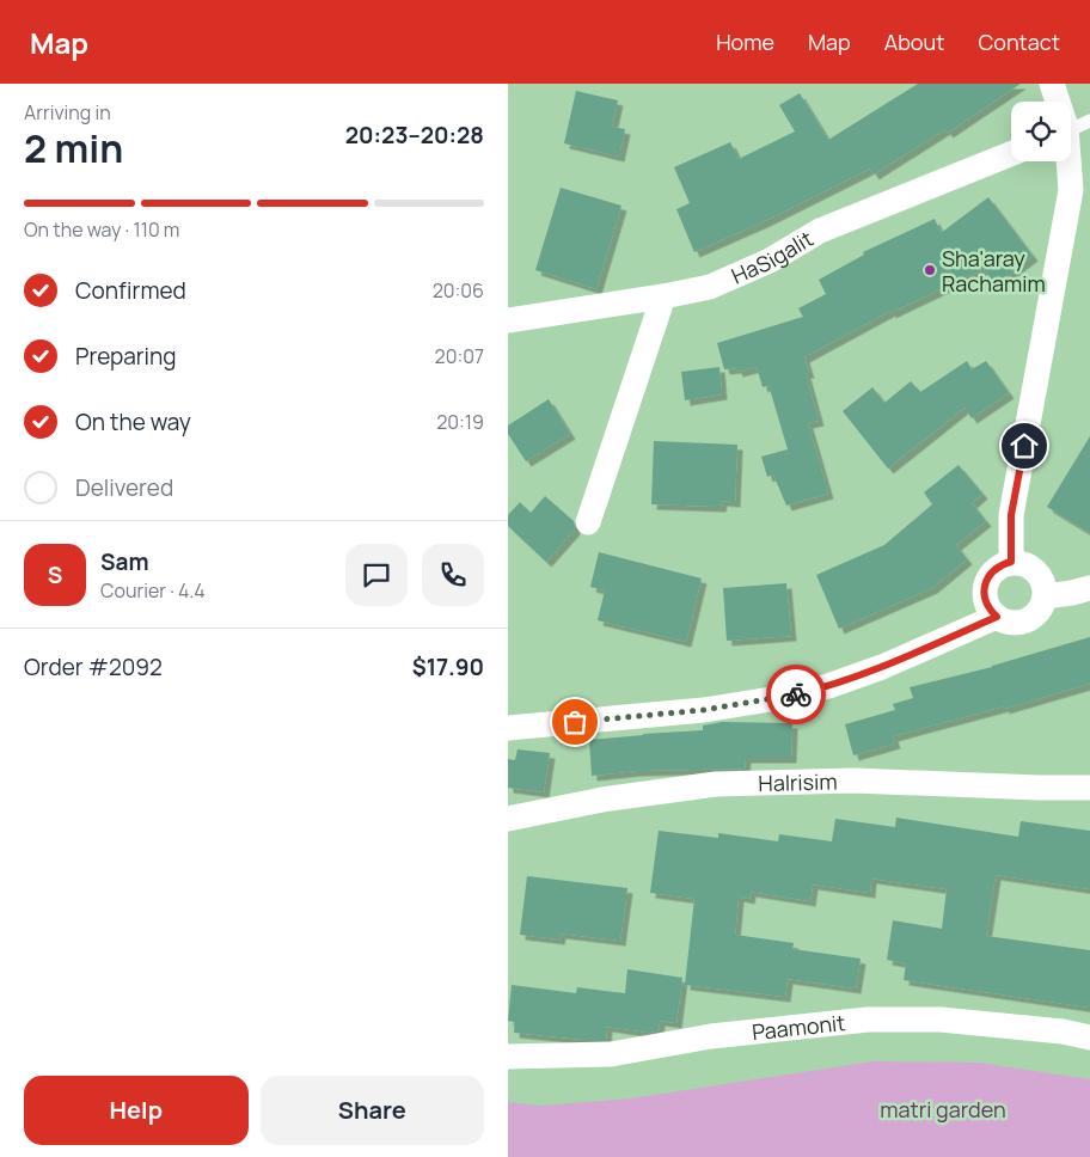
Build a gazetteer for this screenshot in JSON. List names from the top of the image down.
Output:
{
  "streets": {
    "street": ["HaSigalit", "HaIrisim", "Paamonit"]
  },
  "parks": ["matri garden"],
  "places": ["Sha'aray Rachamim"],
  "page": {
    "header": "Map",
    "nav": [
      "Home",
      "Map",
      "About",
      "Contact"
    ],
    "heading": ["2 min", "Arriving in", "20:23–20:28"],
    "panel": [
      "Sam",
      "Courier · 4.4",
      "Order #2092",
      "$17.90"
    ],
    "bar": "On the way · 110 m",
    "list": [
      ["Confirmed", "20:06"],
      ["Preparing", "20:07"],
      ["On the way", "20:19"],
      "Delivered"
    ],
    "round": "S",
    "buttons": ["Help", "Share"]
  }
}
